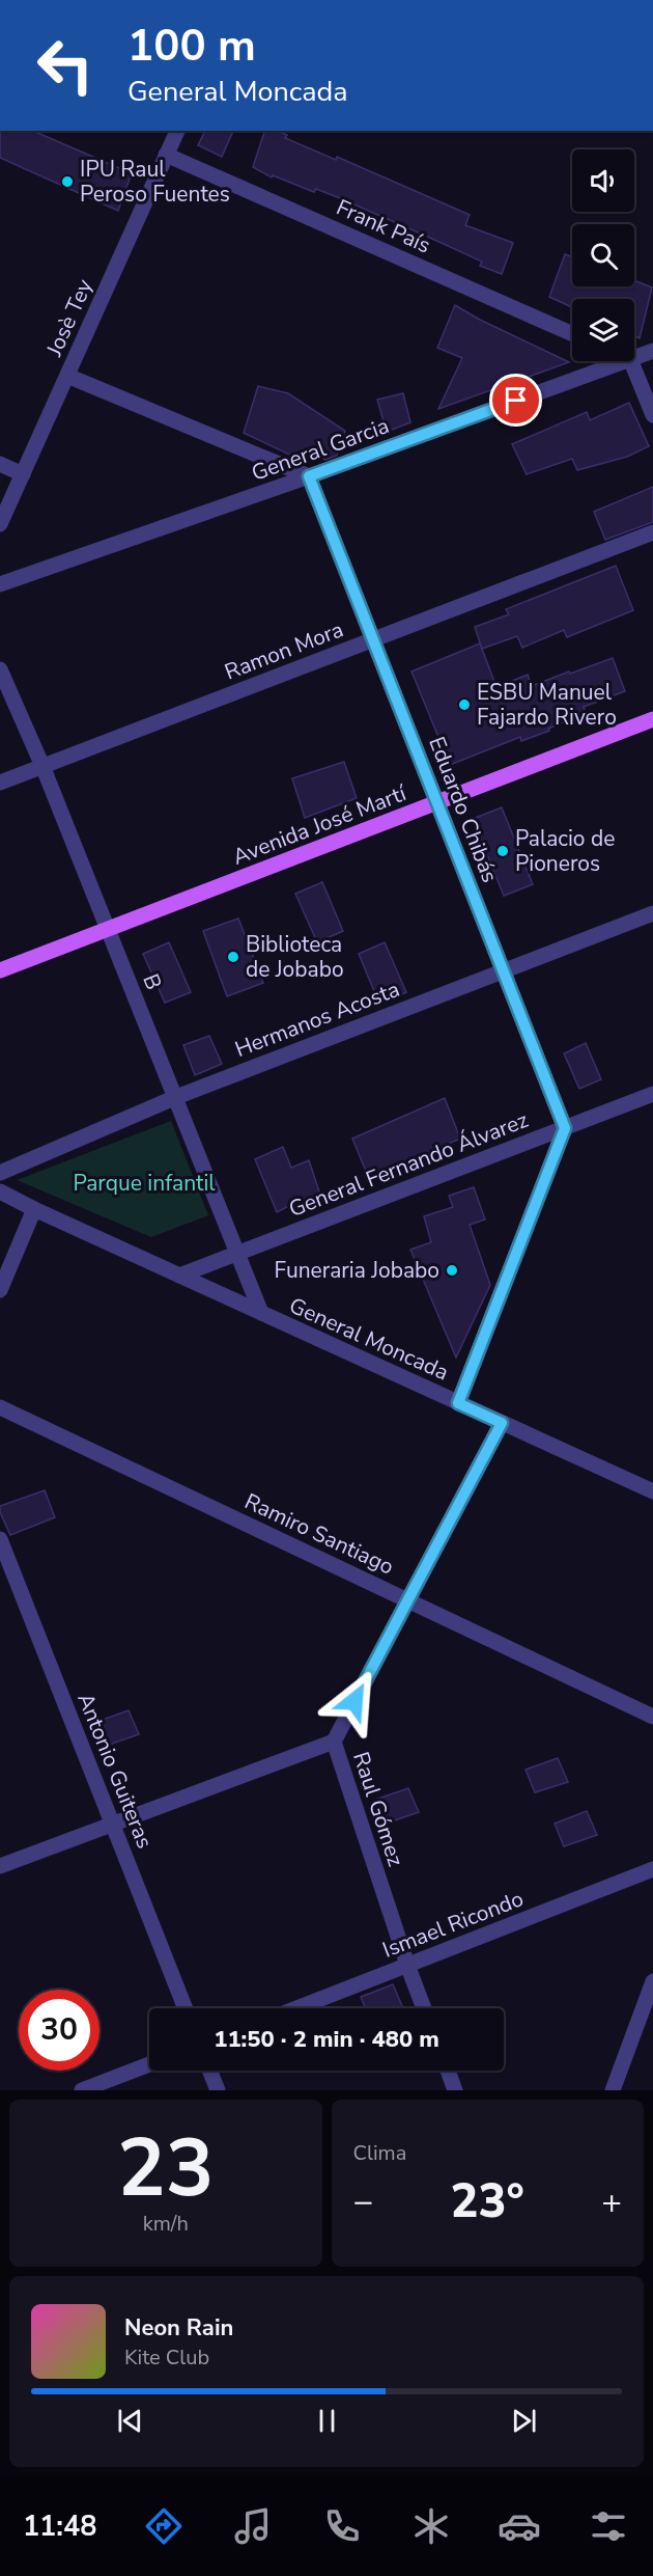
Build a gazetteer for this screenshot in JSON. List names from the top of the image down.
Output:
{
  "streets": {
    "main road": ["Avenida José Martí"],
    "street": [
      "Frank País",
      "Josè Tey",
      "General Garcia",
      "Ramon Mora",
      "Eduardo Chibás",
      "B",
      "Hermanos Acosta",
      "General Fernando Álvarez",
      "General Moncada",
      "Ramiro Santiago",
      "Antonio Guiteras",
      "Raul Gómez",
      "Ismael Ricondo"
    ]
  },
  "crossings": [
    ["Frank País", "Josè Tey"],
    ["General Garcia", "Eduardo Chibás"],
    ["Ramon Mora", "Eduardo Chibás"],
    ["Ramon Mora", "B"],
    ["Eduardo Chibás", "Avenida José Martí"],
    ["Eduardo Chibás", "Hermanos Acosta"],
    ["Eduardo Chibás", "General Fernando Álvarez"],
    ["Avenida José Martí", "B"],
    ["B", "Hermanos Acosta"],
    ["B", "General Fernando Álvarez"],
    ["B", "General Moncada"],
    ["General Fernando Álvarez", "General Moncada"],
    ["General Moncada", "Raul Gómez"],
    ["Ramiro Santiago", "Raul Gómez"],
    ["Raul Gómez", "Ismael Ricondo"]
  ],
  "parks": ["Parque infantil"],
  "places": [
    "IPU Raul Peroso Fuentes",
    "ESBU Manuel Fajardo Rivero",
    "Palacio de Pioneros",
    "Biblioteca de Jobabo",
    "Funeraria Jobabo"
  ],
  "page": {
    "turn": ["100 m", "General Moncada"],
    "limit": "30",
    "trip": "11:50 · 2 min · 480 m",
    "tile": [
      ["23", "km/h"],
      "Clima"
    ],
    "heat": ["−", "23°", "+"],
    "song": ["Neon Rain", "Kite Club"],
    "tabs": "11:48"
  }
}
